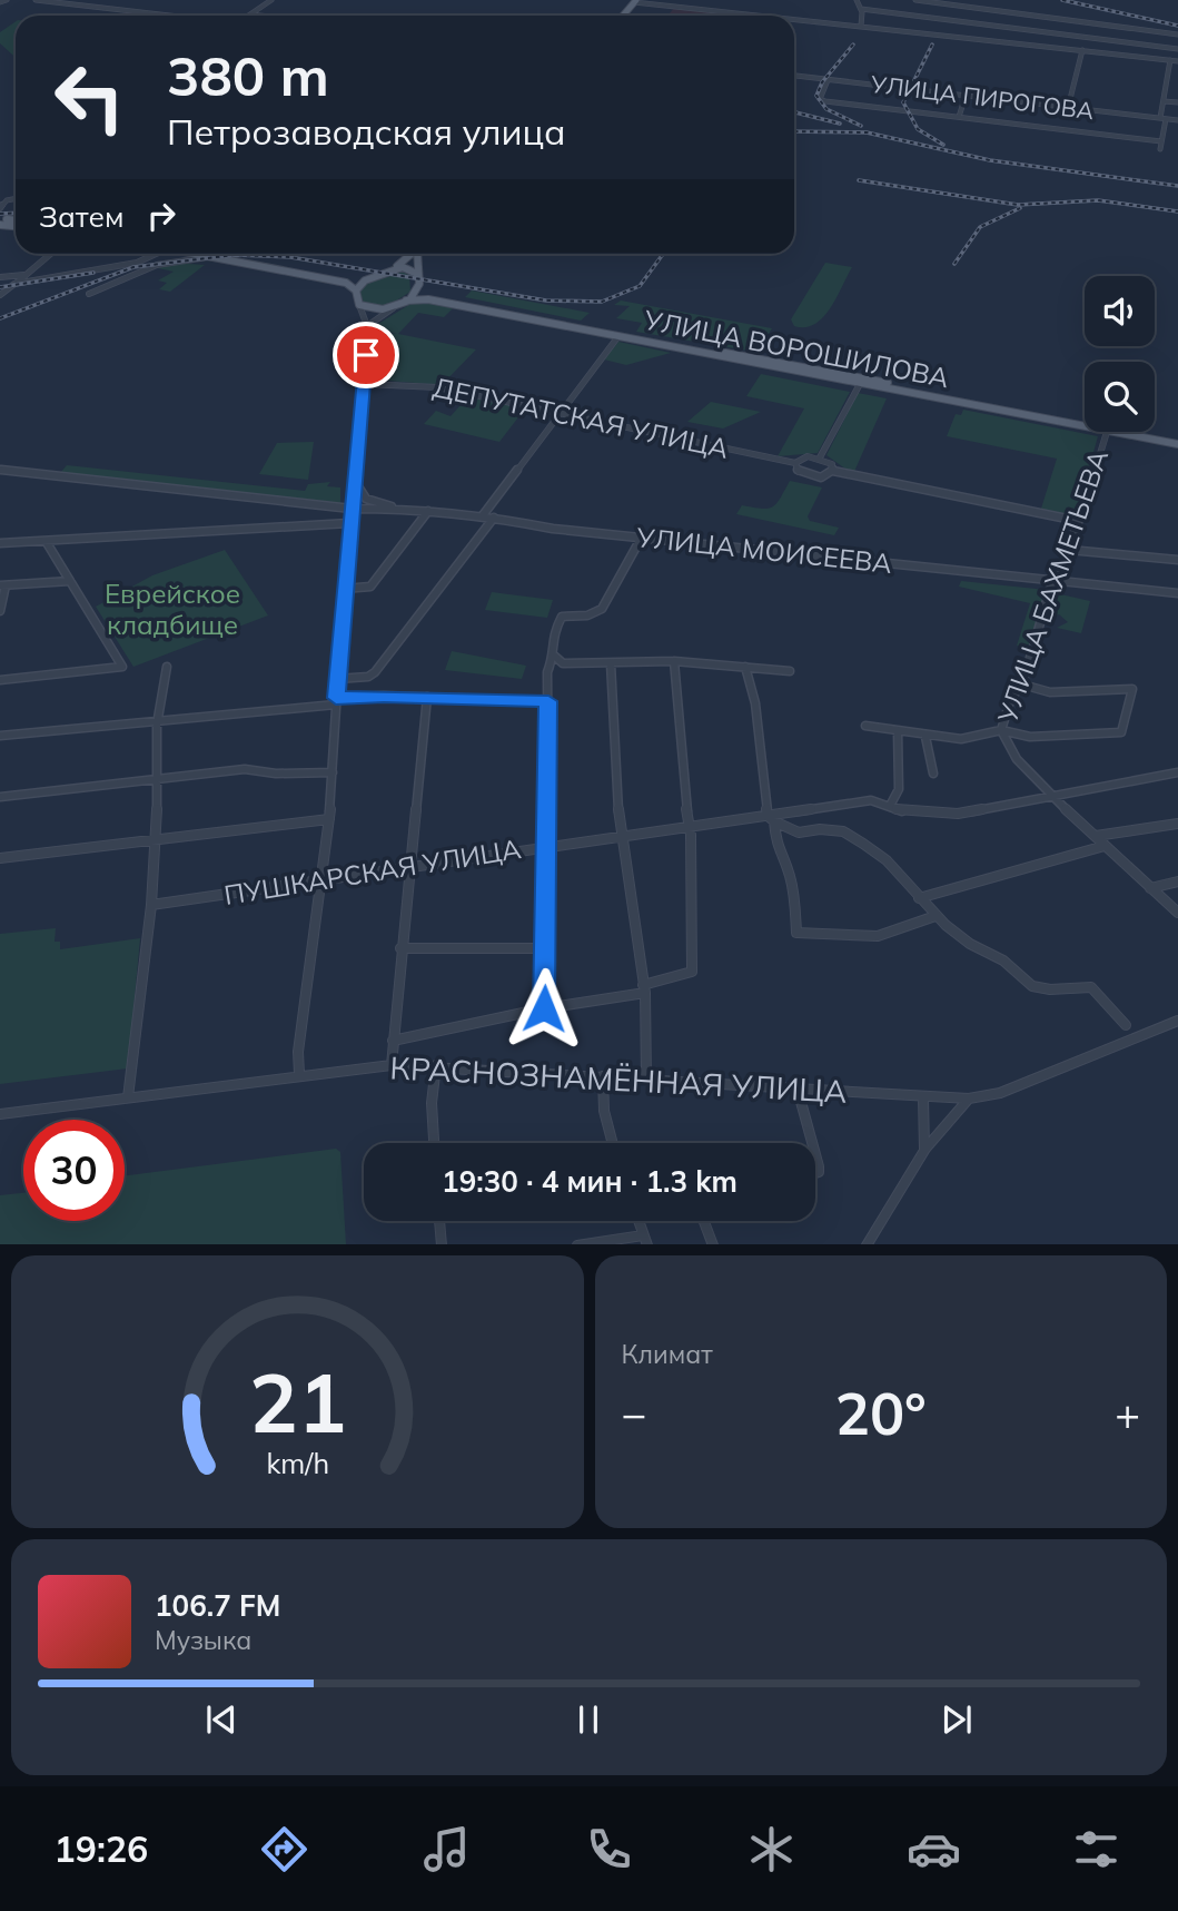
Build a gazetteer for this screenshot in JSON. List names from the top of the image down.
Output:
{
  "streets": {
    "main road": ["УЛИЦА ВОРОШИЛОВА"],
    "street": [
      "УЛИЦА ПИРОГОВА",
      "ДЕПУТАТСКАЯ УЛИЦА",
      "УЛИЦА МОИСЕЕВА",
      "УЛИЦА БАХМЕТЬЕВА",
      "ПУШКАРСКАЯ УЛИЦА",
      "КРАСНОЗНАМЁННАЯ УЛИЦА"
    ]
  },
  "crossings": [
    ["УЛИЦА ВОРОШИЛОВА", "УЛИЦА БАХМЕТЬЕВА"],
    ["УЛИЦА МОИСЕЕВА", "УЛИЦА БАХМЕТЬЕВА"]
  ],
  "parks": ["Еврейское кладбище"],
  "page": {
    "turn": ["380 m", "Петрозаводская улица"],
    "then": "Затем",
    "limit": "30",
    "trip": "19:30 · 4 мин · 1.3 km",
    "tile": "Климат",
    "heat": ["−", "20°", "+"],
    "song": ["106.7 FM", "Музыка"],
    "tabs": "19:26",
    "gauge": ["21", "km/h"]
  }
}
